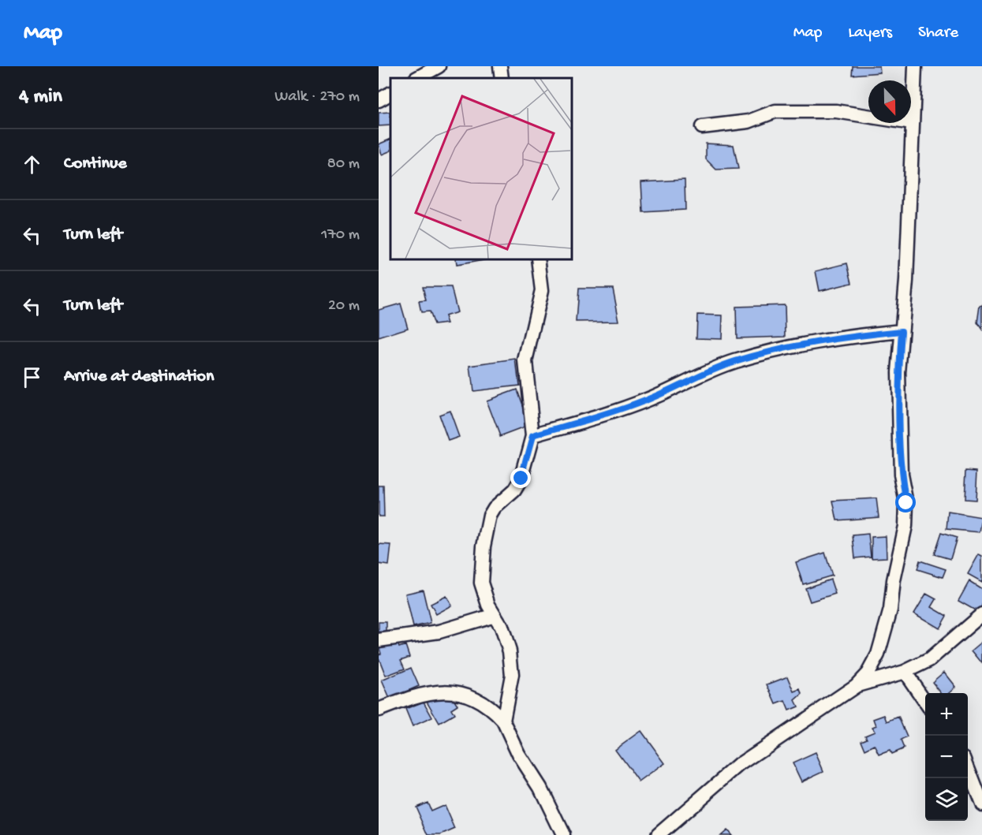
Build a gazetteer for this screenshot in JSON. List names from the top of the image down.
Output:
{
  "north": "bottom",
  "page": {
    "header": "Map",
    "nav": ["Map", "Layers", "Share"],
    "heading": ["4 min", "Walk · 270 m"],
    "list": [
      ["Continue", "80 m"],
      ["Turn left", "170 m"],
      ["Turn left", "20 m"],
      "Arrive at destination"
    ],
    "map_buttons": ["+", "−"]
  }
}
